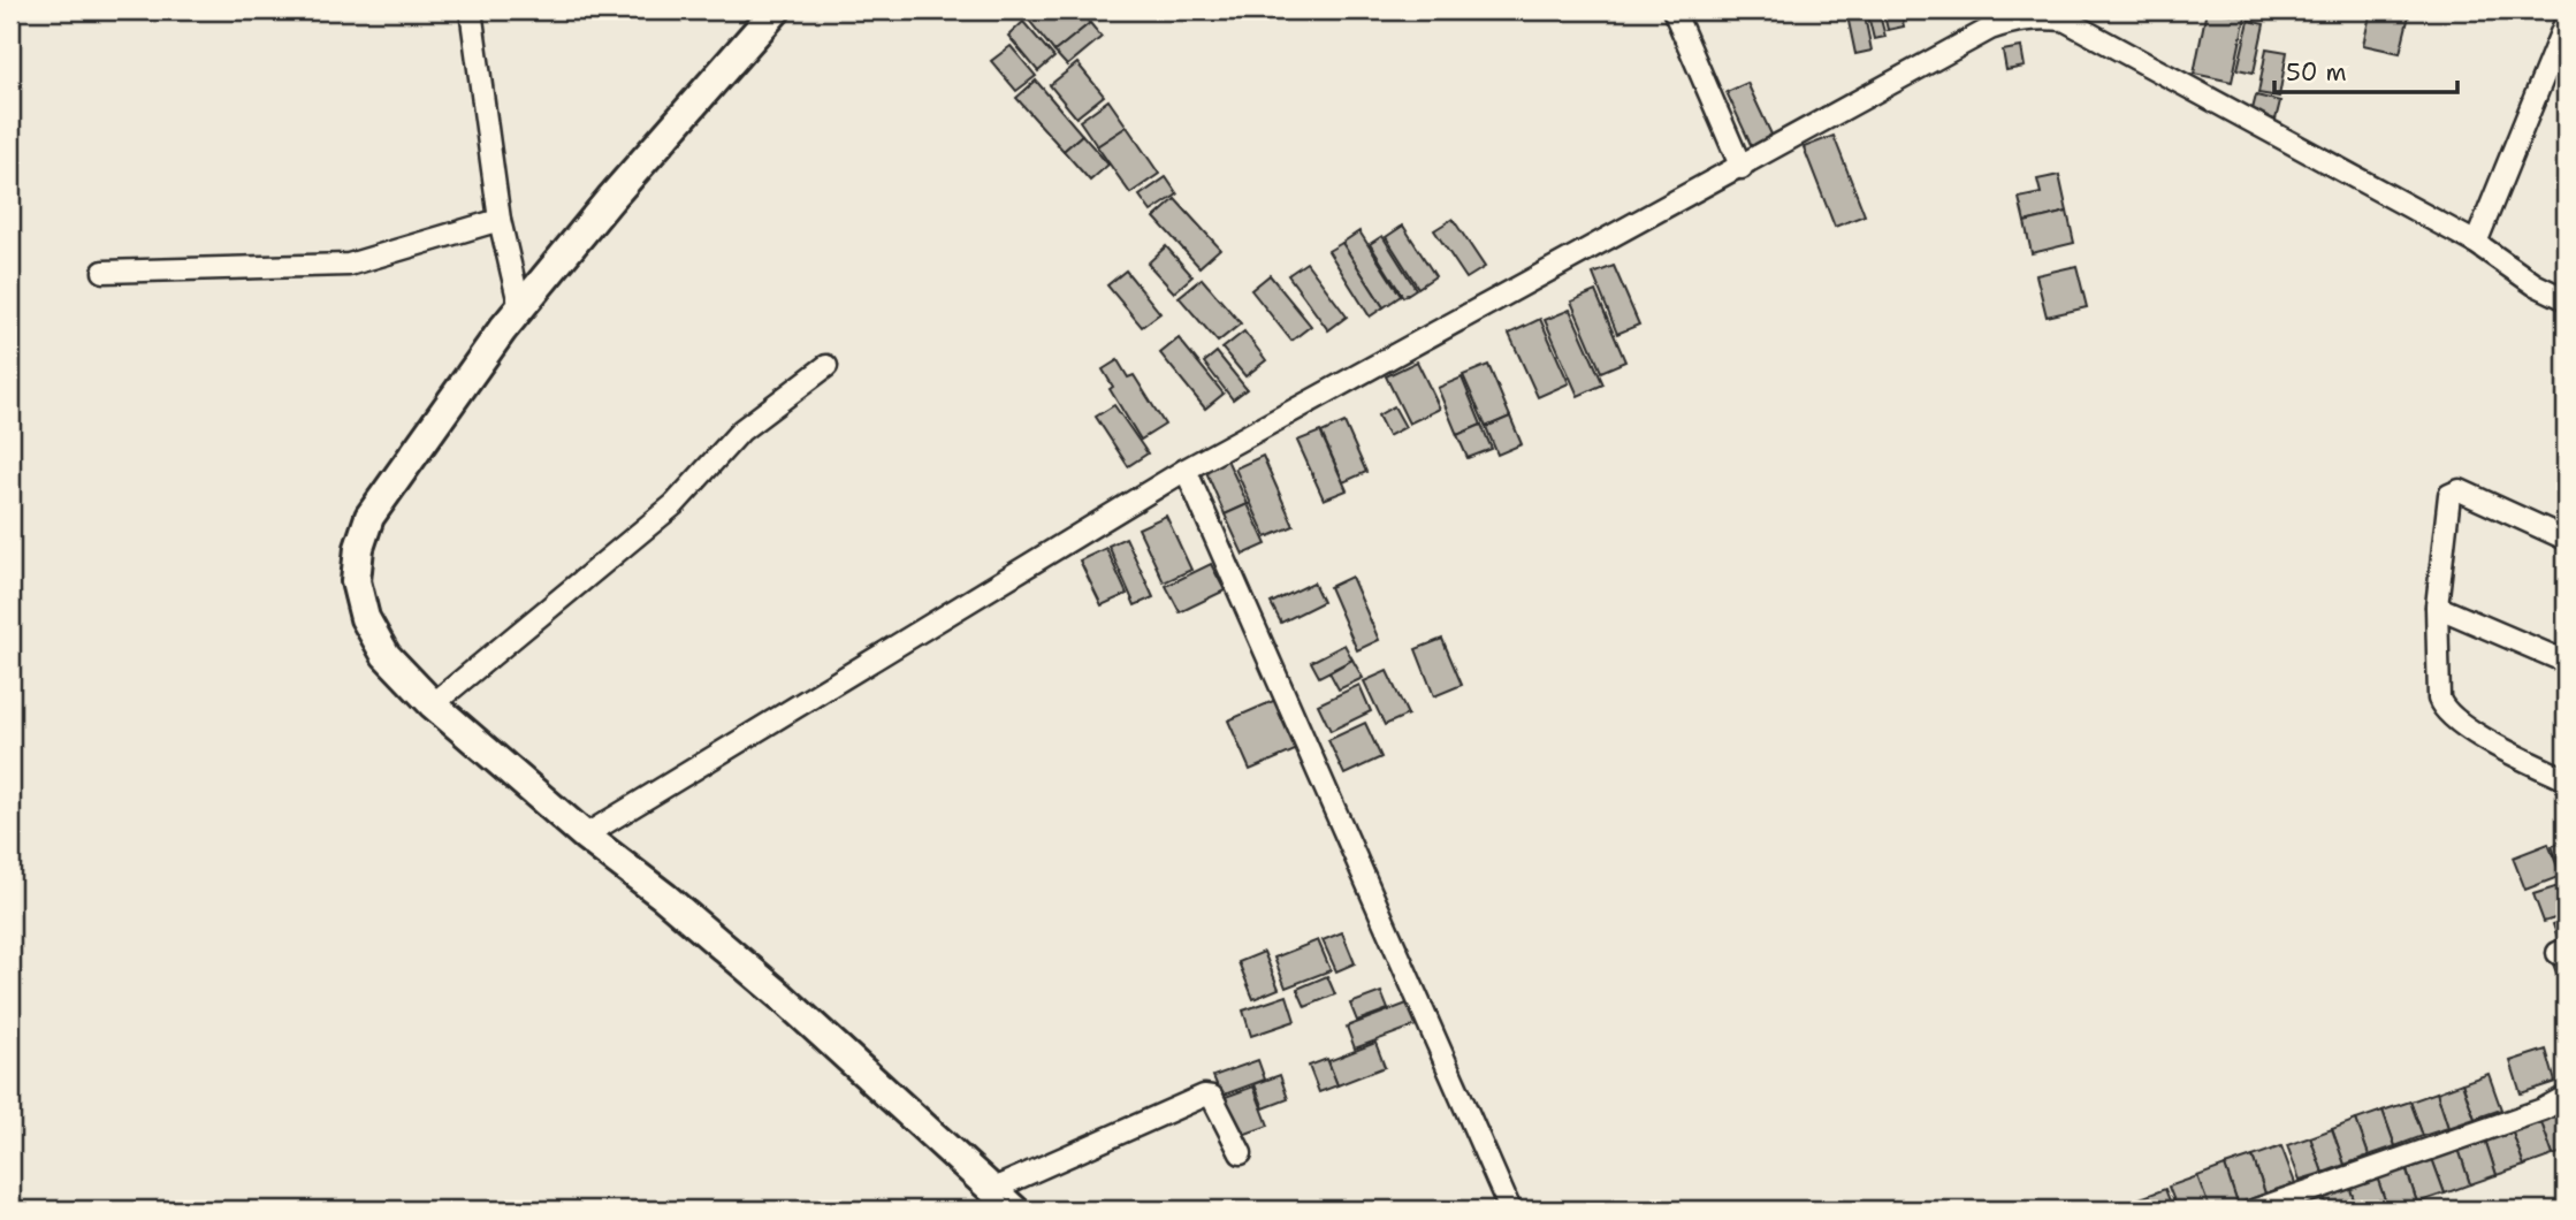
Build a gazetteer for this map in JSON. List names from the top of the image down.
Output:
{
  "scale_bar": "50 m"
}
